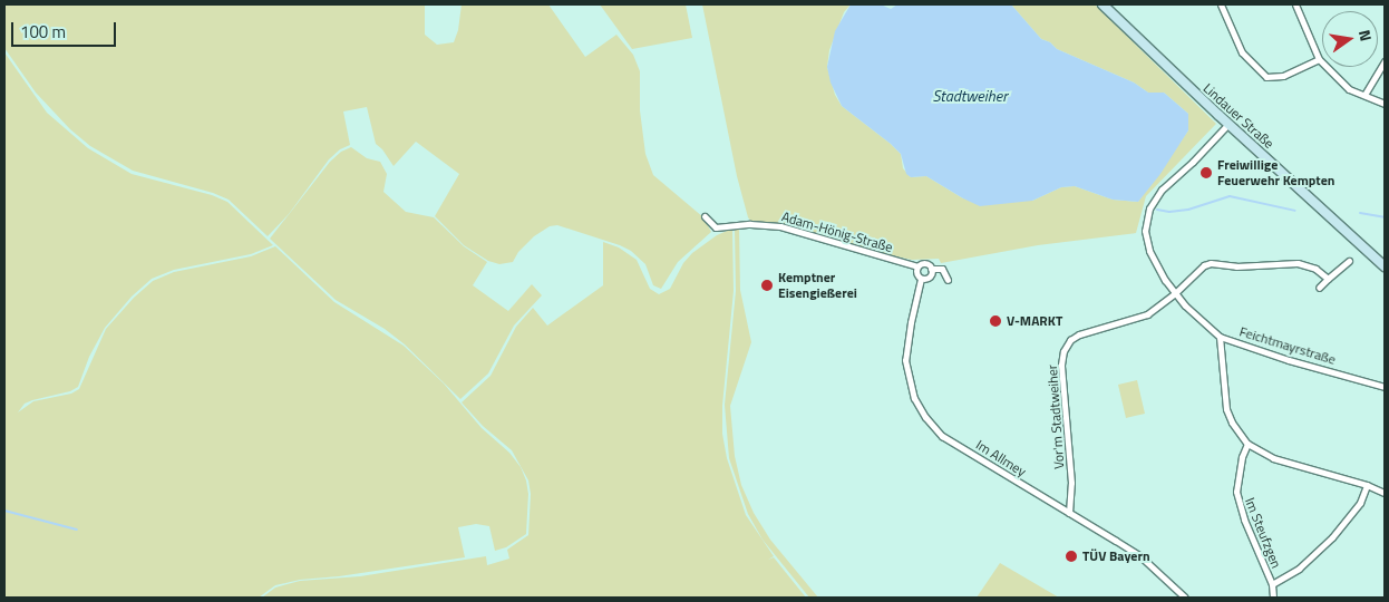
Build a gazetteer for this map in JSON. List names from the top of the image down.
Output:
{
  "streets": {
    "main road": ["Lindauer Straße"],
    "street": [
      "Adam-Hönig-Straße",
      "Feichtmayrstraße",
      "Vor'm Stadtweiher",
      "Im Allmey",
      "Im Steufzgen"
    ]
  },
  "crossings": [
    ["Lindauer Straße", "Feichtmayrstraße"],
    ["Adam-Hönig-Straße", "Im Allmey"],
    ["Feichtmayrstraße", "Vor'm Stadtweiher"],
    ["Vor'm Stadtweiher", "Im Allmey"]
  ],
  "water": ["Stadtweiher"],
  "places": [
    "Freiwillige Feuerwehr Kempten",
    "Kemptner Eisengießerei",
    "V-MARKT",
    "TÜV Bayern"
  ],
  "scale_bar": "100 m",
  "north": "right"
}
